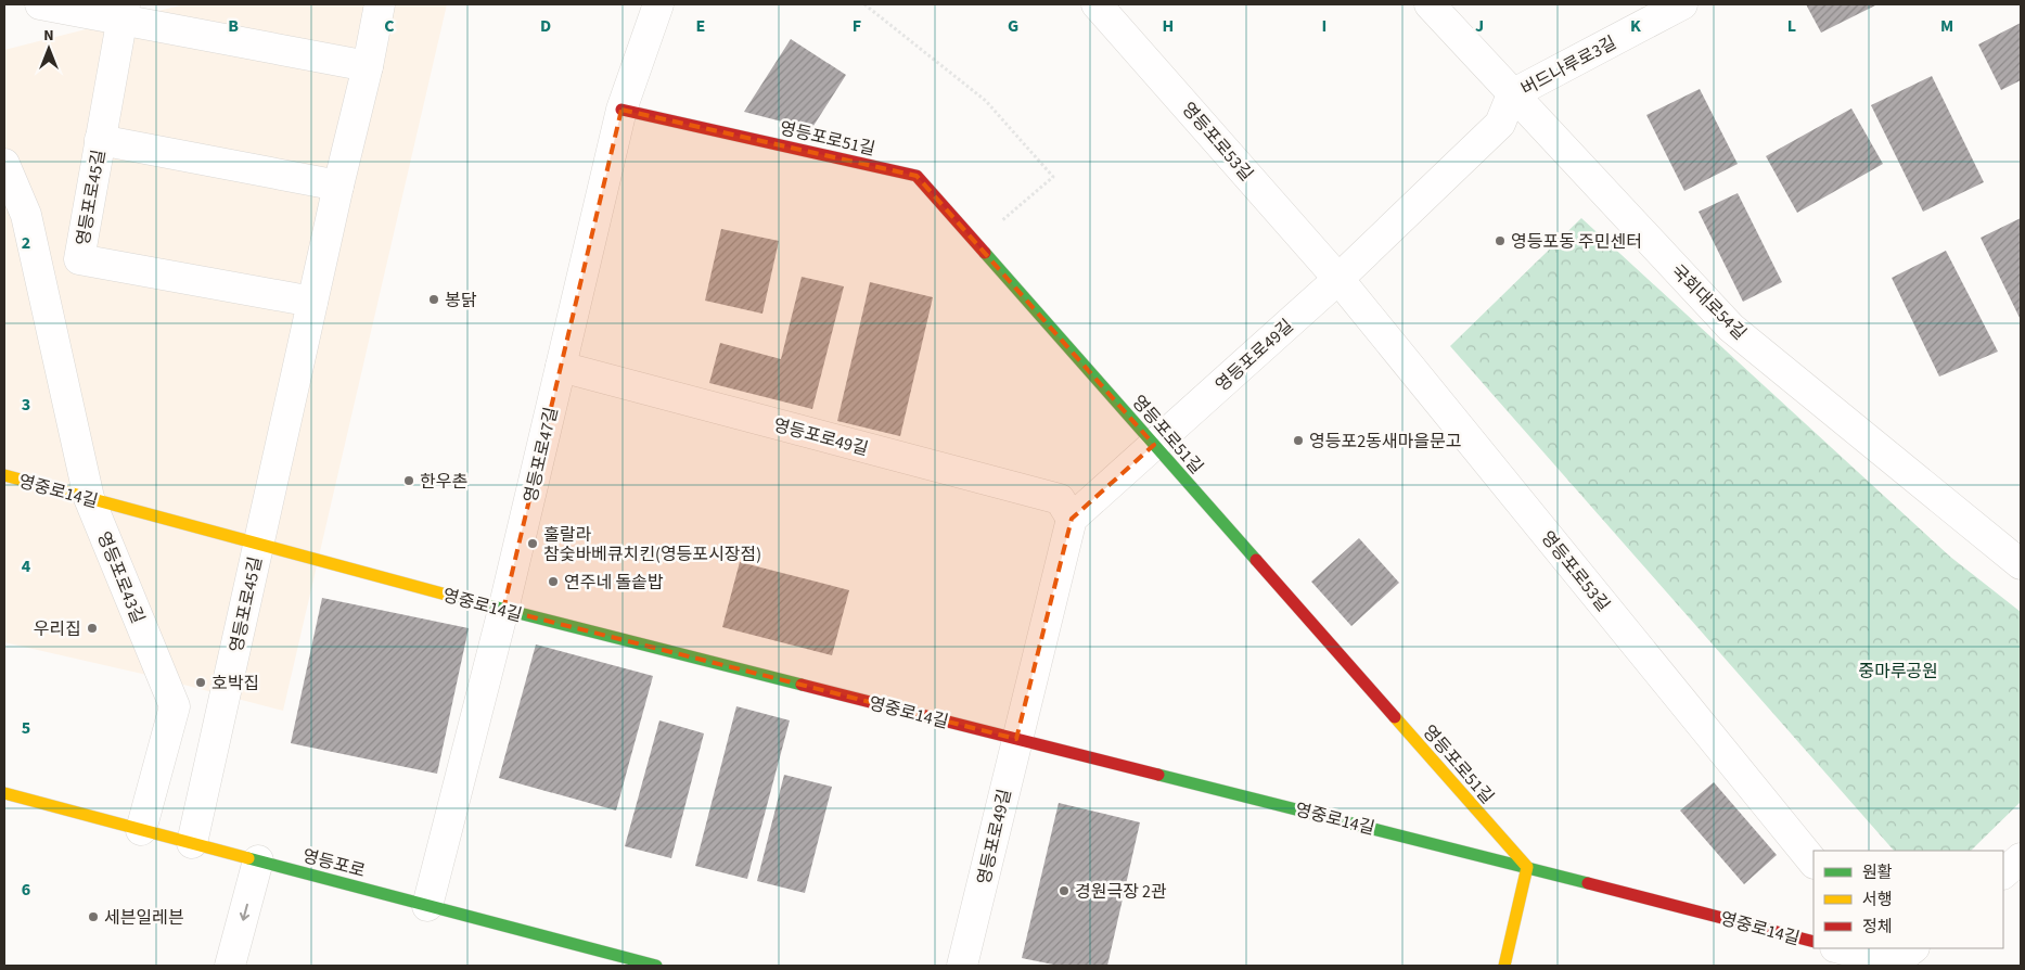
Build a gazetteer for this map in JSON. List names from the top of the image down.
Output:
{
  "streets": {
    "street": [
      "버드나루로3길",
      "영등포로51길",
      "영등포로53길",
      "영등포로45길",
      "국회대로54길",
      "영등포로49길",
      "영등포로47길",
      "영중로14길",
      "영등포로43길",
      "영등포로"
    ]
  },
  "crossings": [
    ["버드나루로3길", "국회대로54길"],
    ["영등포로51길", "영등포로49길"],
    ["영등포로51길", "영등포로47길"],
    ["영등포로51길", "영중로14길"],
    ["영등포로53길", "영등포로49길"],
    ["영등포로45길", "영중로14길"],
    ["영등포로45길", "영등포로"],
    ["영등포로49길", "영등포로47길"],
    ["영등포로49길", "영중로14길"],
    ["영등포로47길", "영중로14길"],
    ["영등포로47길", "영등포로"],
    ["영중로14길", "영등포로43길"],
    ["영등포로43길", "영등포로"]
  ],
  "parks": ["중마루공원"],
  "places": [
    "영등포동 주민센터",
    "봉닭",
    "영등포2동새마을문고",
    "한우촌",
    "훌랄라 참숯바베큐치킨(영등포시장점)",
    "연주네 돌솥밥",
    "우리집",
    "호박집",
    "경원극장 2관",
    "세븐일레븐"
  ],
  "legend": ["원활", "서행", "정체"],
  "north": "top",
  "grid": {
    "columns": [
      "B",
      "C",
      "D",
      "E",
      "F",
      "G",
      "H",
      "I",
      "J",
      "K",
      "L",
      "M"
    ],
    "rows": [
      "2",
      "3",
      "4",
      "5",
      "6"
    ]
  }
}
